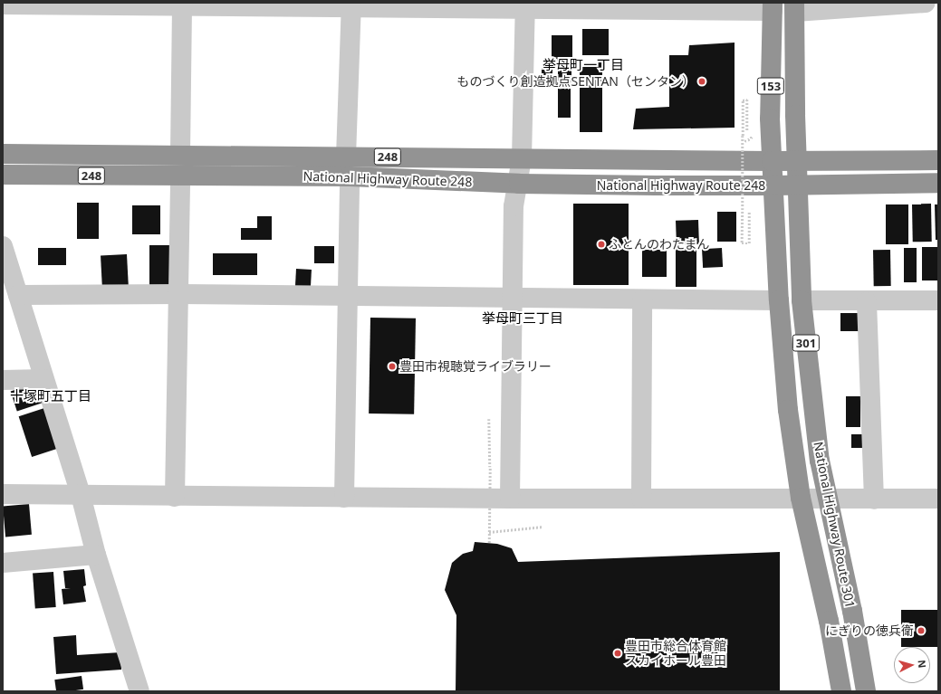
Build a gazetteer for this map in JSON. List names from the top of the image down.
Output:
{
  "streets": {
    "highway": [
      "153",
      "248",
      "National Highway Route 248",
      "301",
      "National Highway Route 301"
    ]
  },
  "crossings": [
    ["153", "National Highway Route 248"],
    ["153", "National Highway Route 301"],
    ["National Highway Route 248", "National Highway Route 301"]
  ],
  "districts": ["挙母町一丁目", "挙母町三丁目", "十塚町五丁目"],
  "places": [
    "ものづくり創造拠点SENTAN（センタン）",
    "ふとんのわたまん",
    "豊田市視聴覚ライブラリー",
    "にぎりの徳兵衛",
    "豊田市総合体育館 スカイホール豊田"
  ],
  "north": "right"
}
